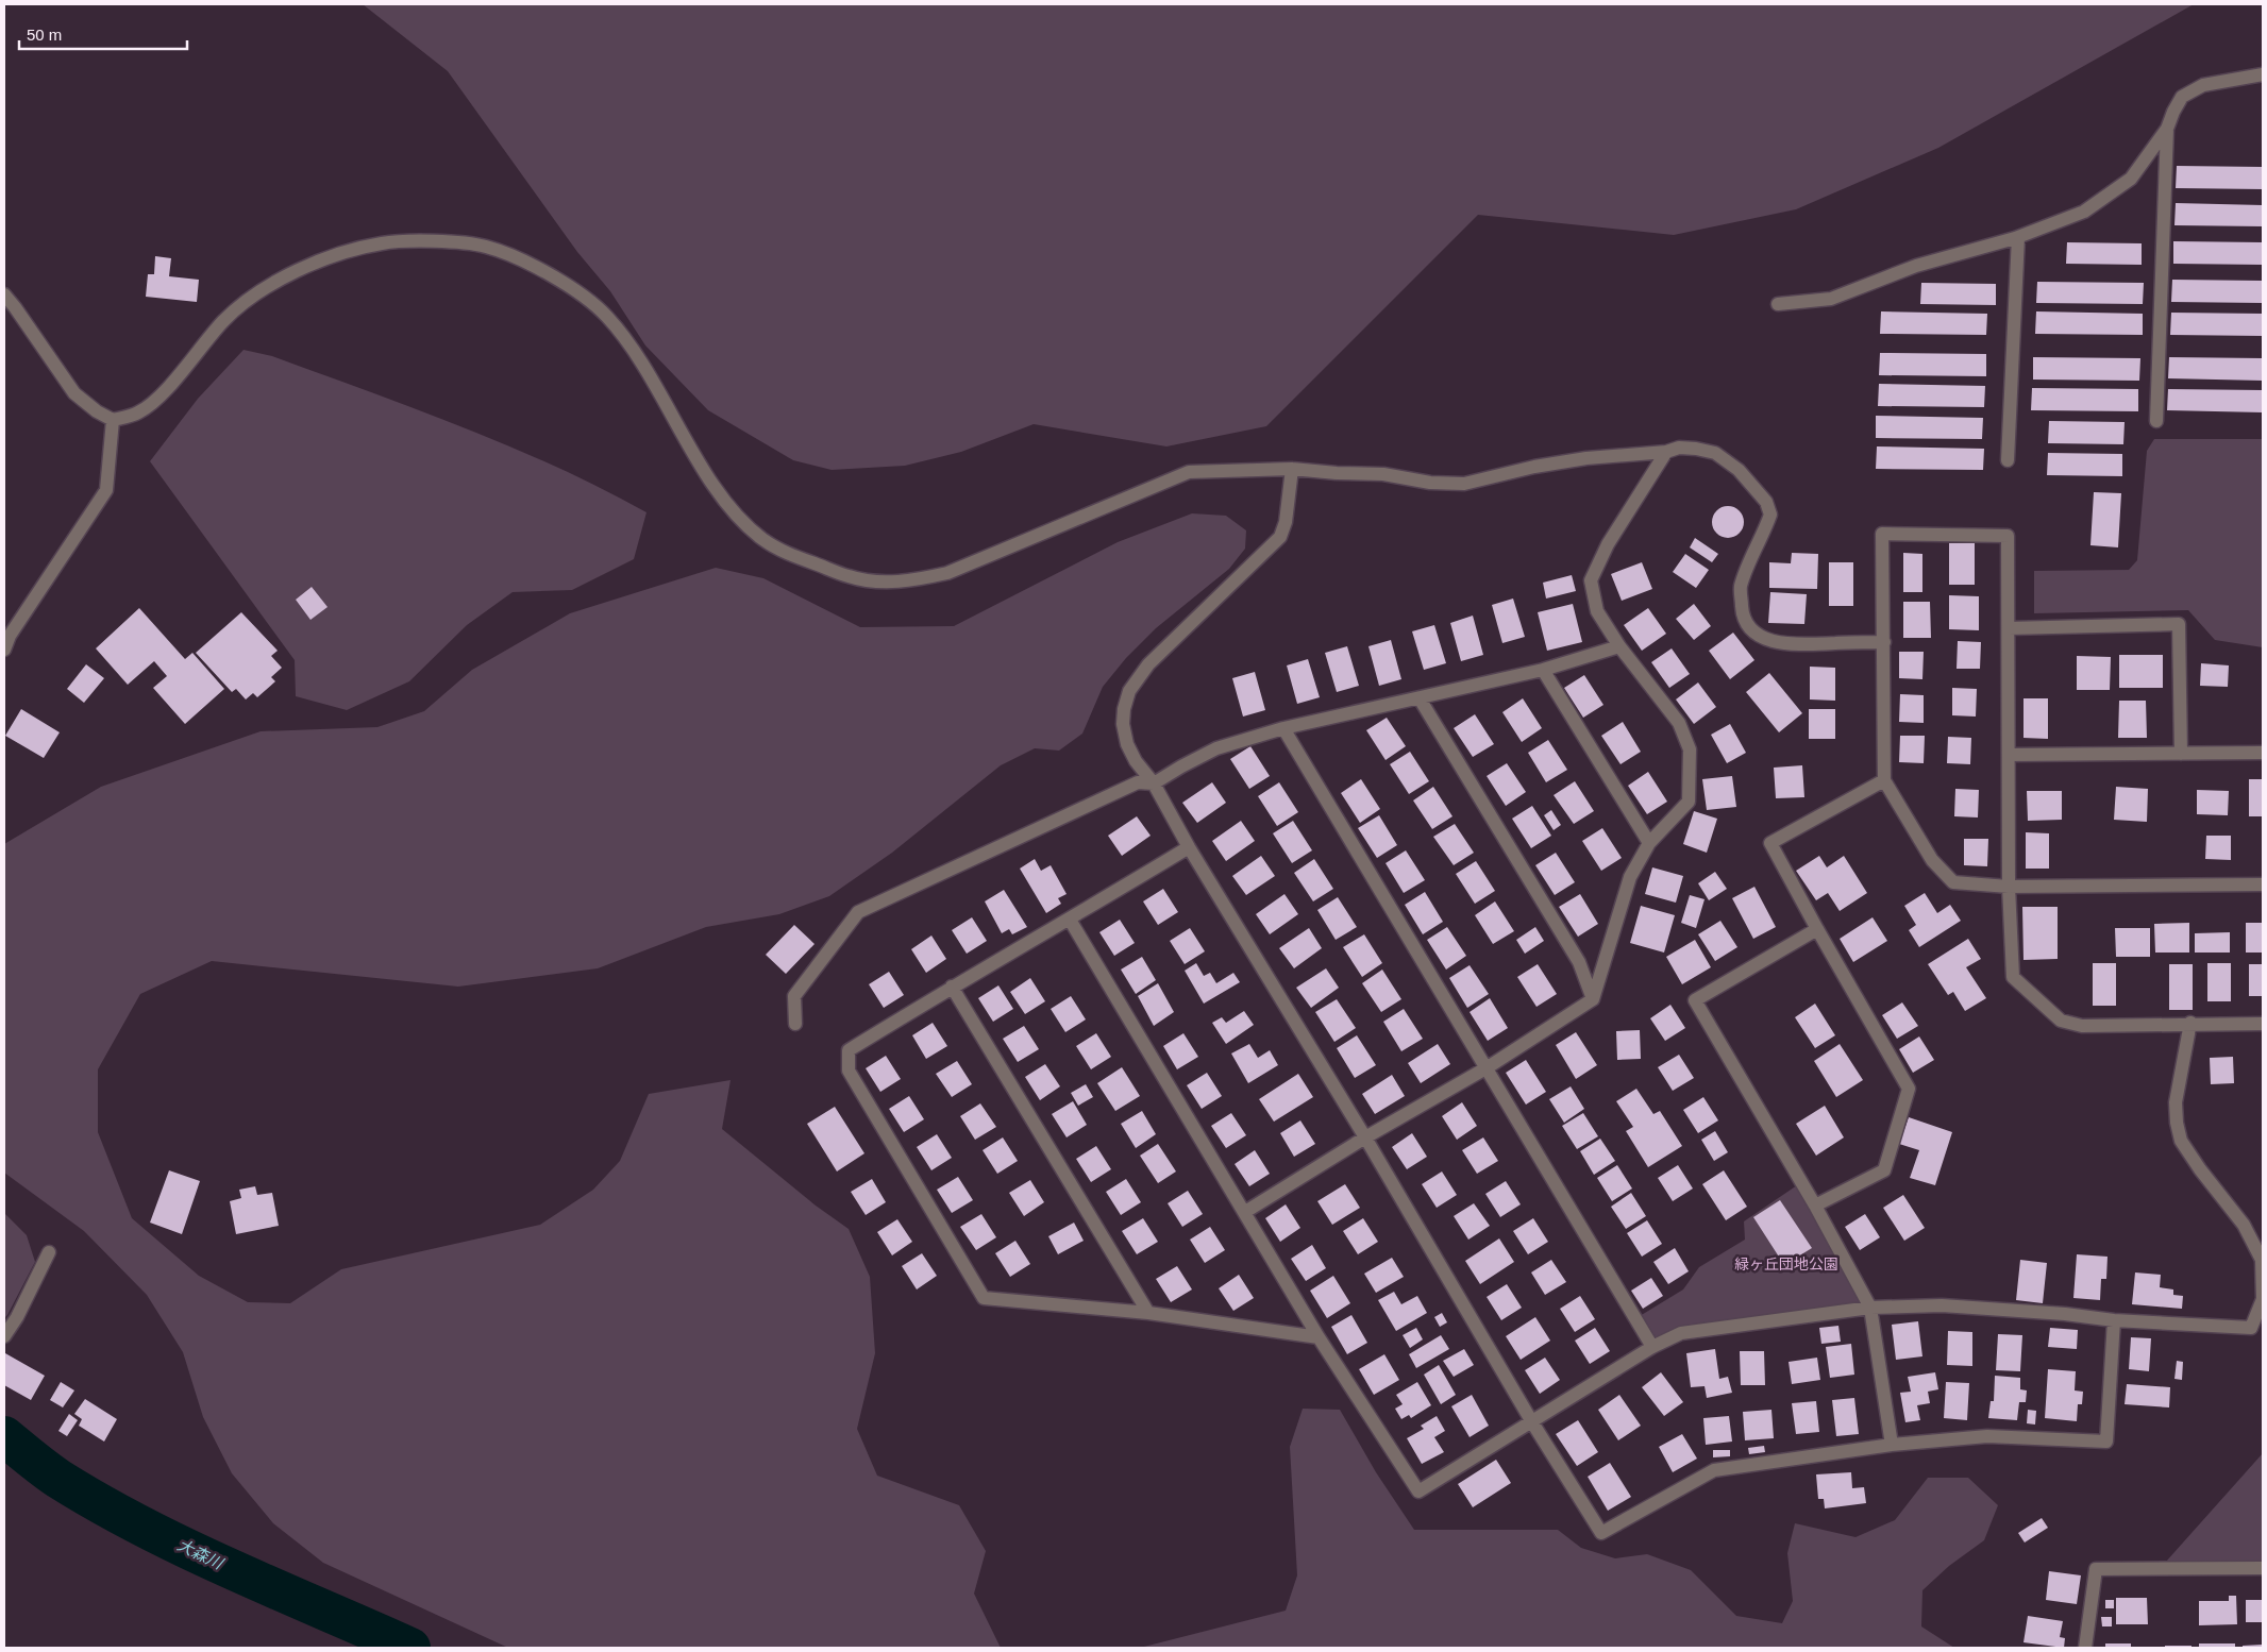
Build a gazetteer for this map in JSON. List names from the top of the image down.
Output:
{
  "water": ["大森川"],
  "parks": ["緑ヶ丘団地公園"],
  "scale_bar": "50 m"
}
